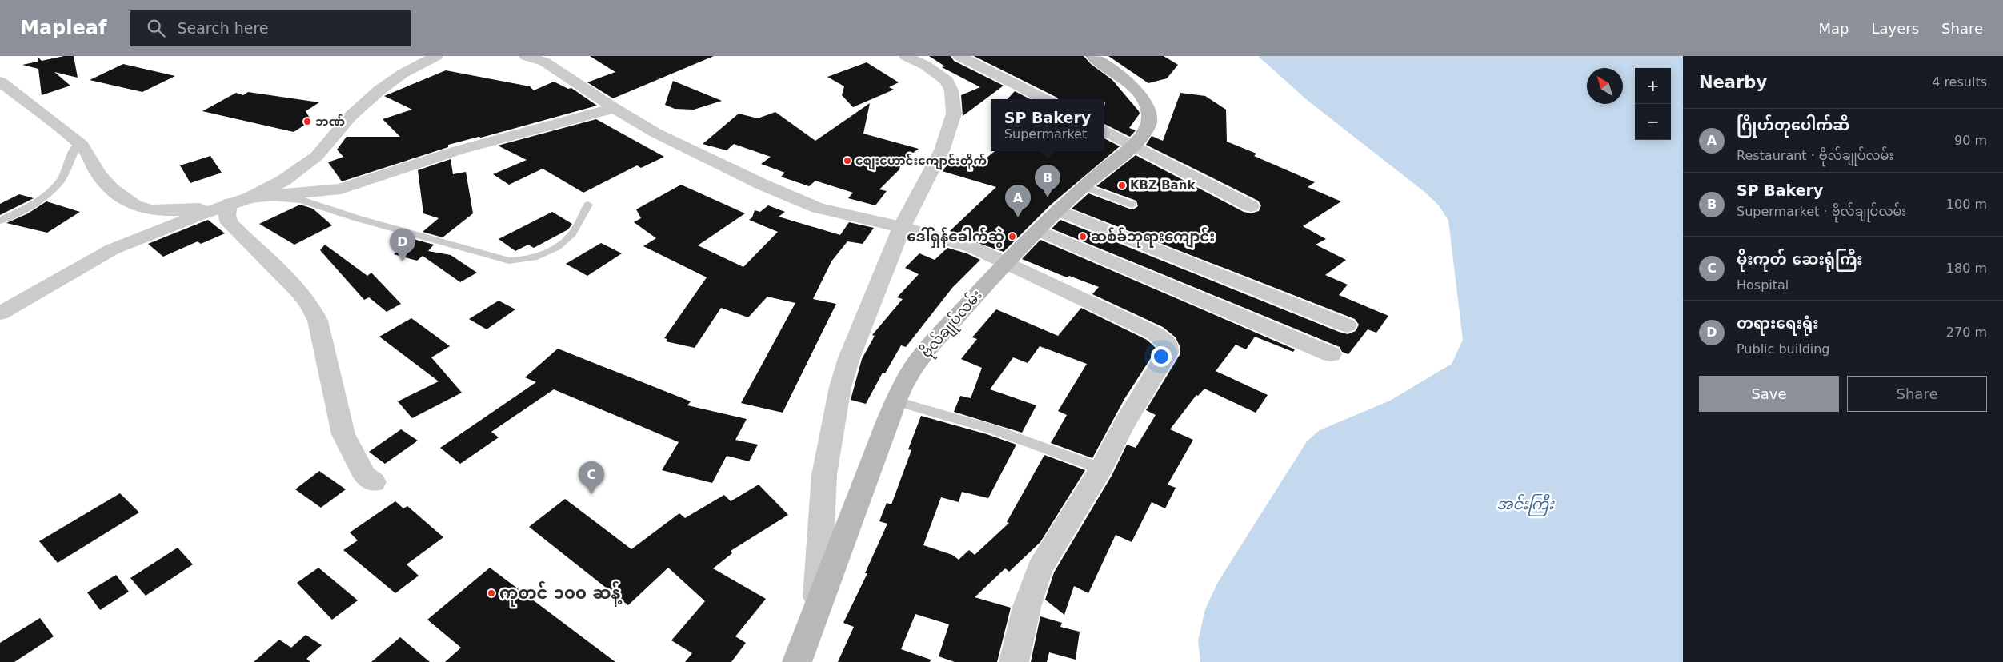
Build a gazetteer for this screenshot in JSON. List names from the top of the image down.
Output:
{
  "streets": {
    "main road": ["ဗိုလ်‌ချုပ်‌လမ်း"]
  },
  "water": ["အင်းကြီး"],
  "places": [
    "ဘဏ်",
    "စျေးဟောင်းကျောင်းတိုက်",
    "KBZ Bank",
    "ဒေါ်ရှန်ခေါက်ဆွဲ",
    "ဆစ်ခ်ဘုရားကျောင်း",
    "ကုတင် ၁၀၀ ဆန့်"
  ],
  "north": "top left",
  "page": {
    "header": "Mapleaf",
    "search": "Search here",
    "nav": ["Map", "Layers", "Share"],
    "heading": ["Nearby", "4 results"],
    "map_buttons": ["+", "−"],
    "popup": ["SP Bakery", "Supermarket"],
    "list": [
      {
        "mark": "A",
        "name": "ဂြိုဟ်တုပေါက်ဆီ",
        "note": "Restaurant · ဗိုလ်‌ချုပ်‌လမ်း",
        "value": "90 m"
      },
      {
        "mark": "B",
        "name": "SP Bakery",
        "note": "Supermarket · ဗိုလ်‌ချုပ်‌လမ်း",
        "value": "100 m"
      },
      {
        "mark": "C",
        "name": "မိုးကုတ်‌ ‌ဆေးရုံကြီး",
        "note": "Hospital",
        "value": "180 m"
      },
      {
        "mark": "D",
        "name": "တရားရေးရုံး",
        "note": "Public building",
        "value": "270 m"
      }
    ],
    "pins": [
      "B",
      "A",
      "D",
      "C"
    ],
    "buttons": ["Save", "Share"]
  }
}
